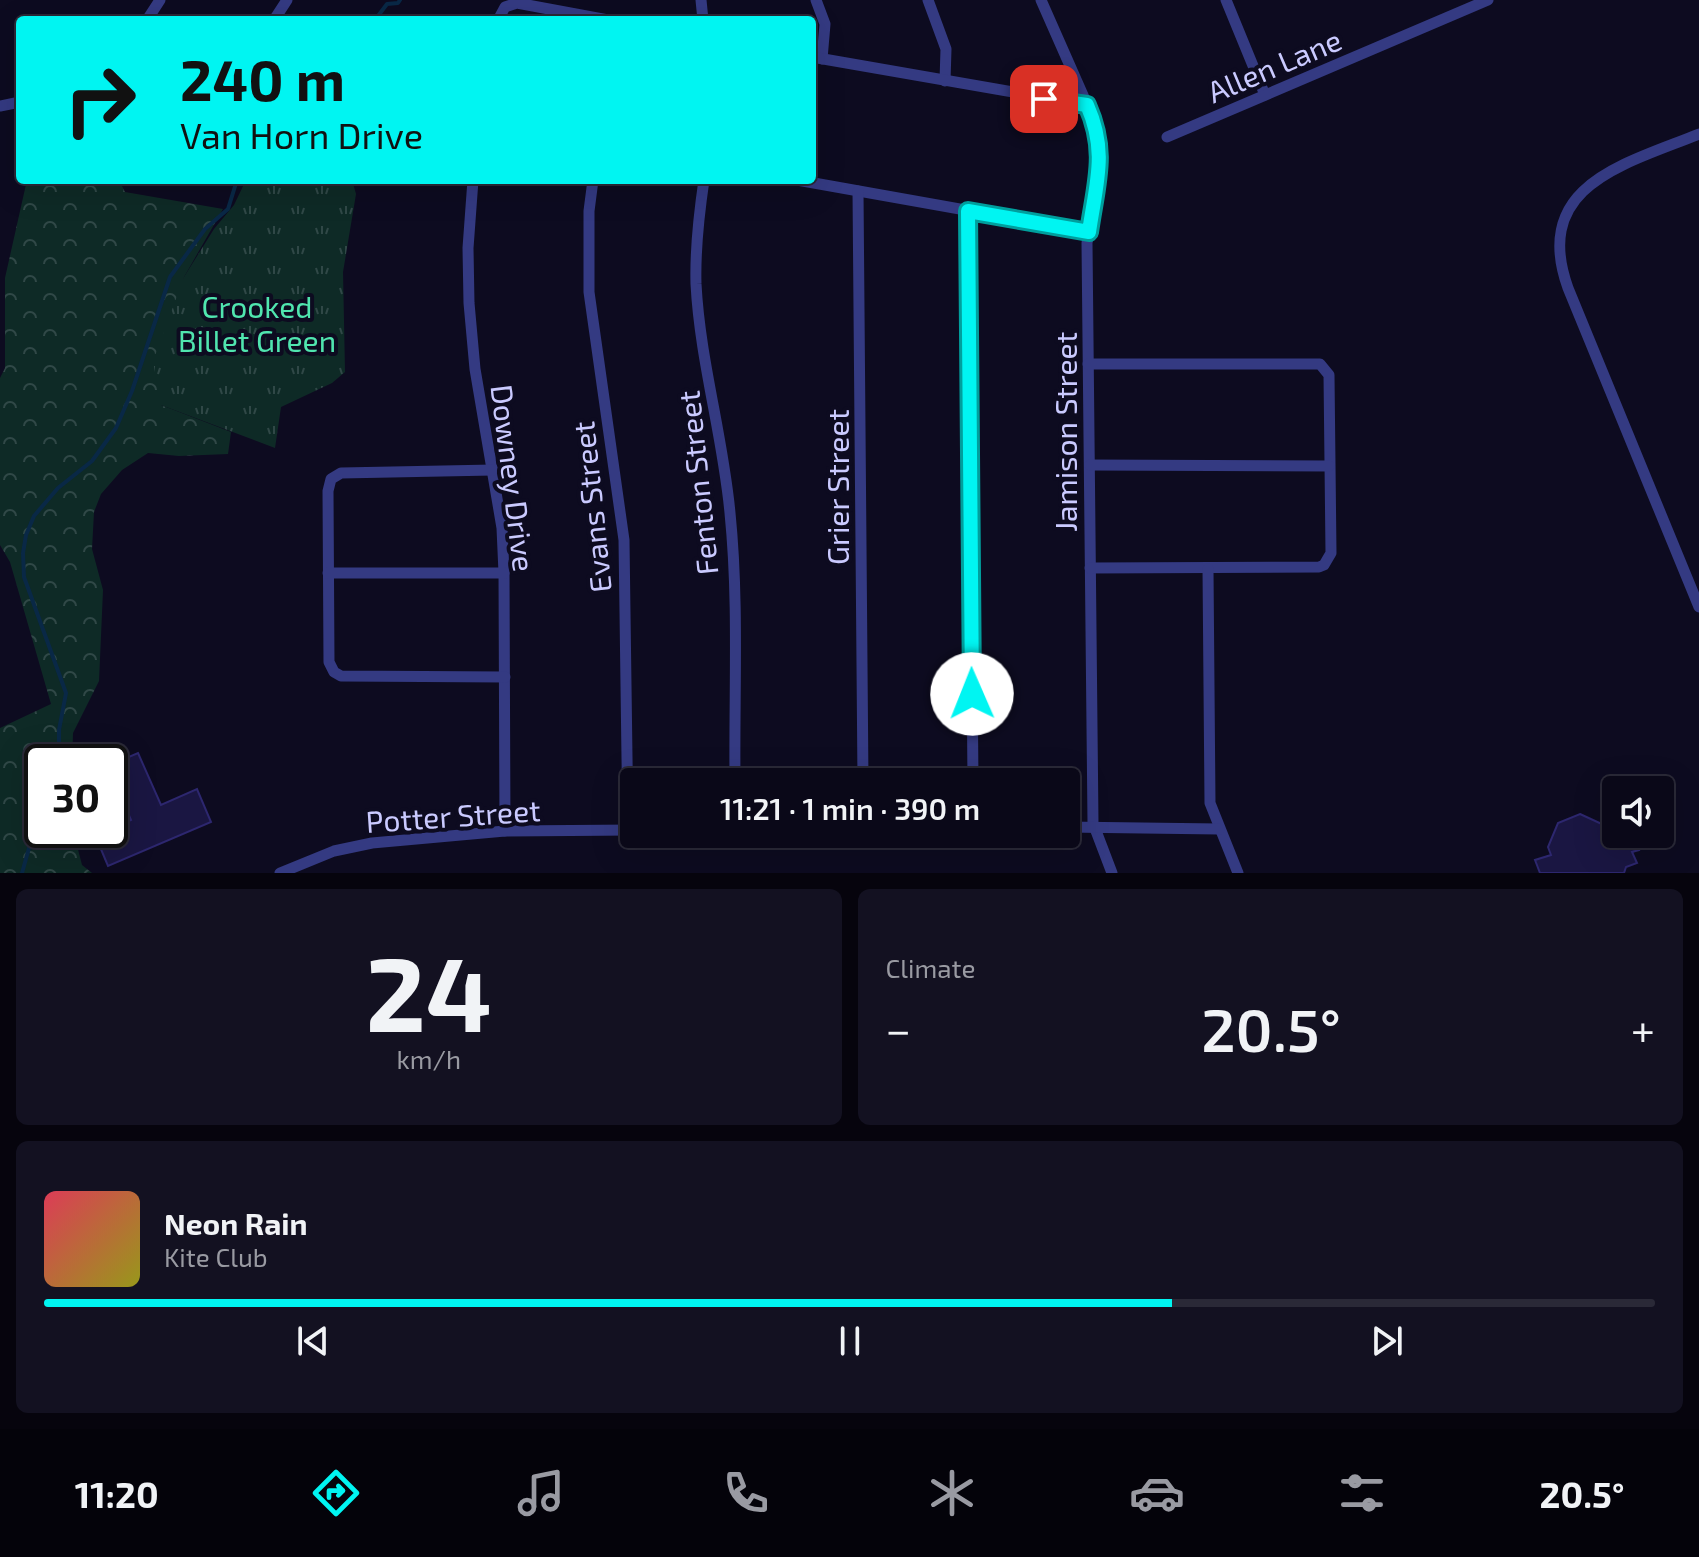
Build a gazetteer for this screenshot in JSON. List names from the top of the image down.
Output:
{
  "streets": {
    "street": [
      "Allen Lane",
      "Jamison Street",
      "Downey Drive",
      "Fenton Street",
      "Grier Street",
      "Evans Street",
      "Potter Street"
    ]
  },
  "crossings": [
    ["Downey Drive", "Potter Street"]
  ],
  "parks": ["Crooked Billet Green"],
  "page": {
    "turn": ["240 m", "Van Horn Drive"],
    "limit": "30",
    "trip": "11:21 · 1 min · 390 m",
    "tile": [
      ["24", "km/h"],
      "Climate"
    ],
    "heat": ["−", "20.5°", "+"],
    "song": ["Neon Rain", "Kite Club"],
    "tabs": ["11:20", "20.5°"]
  }
}
